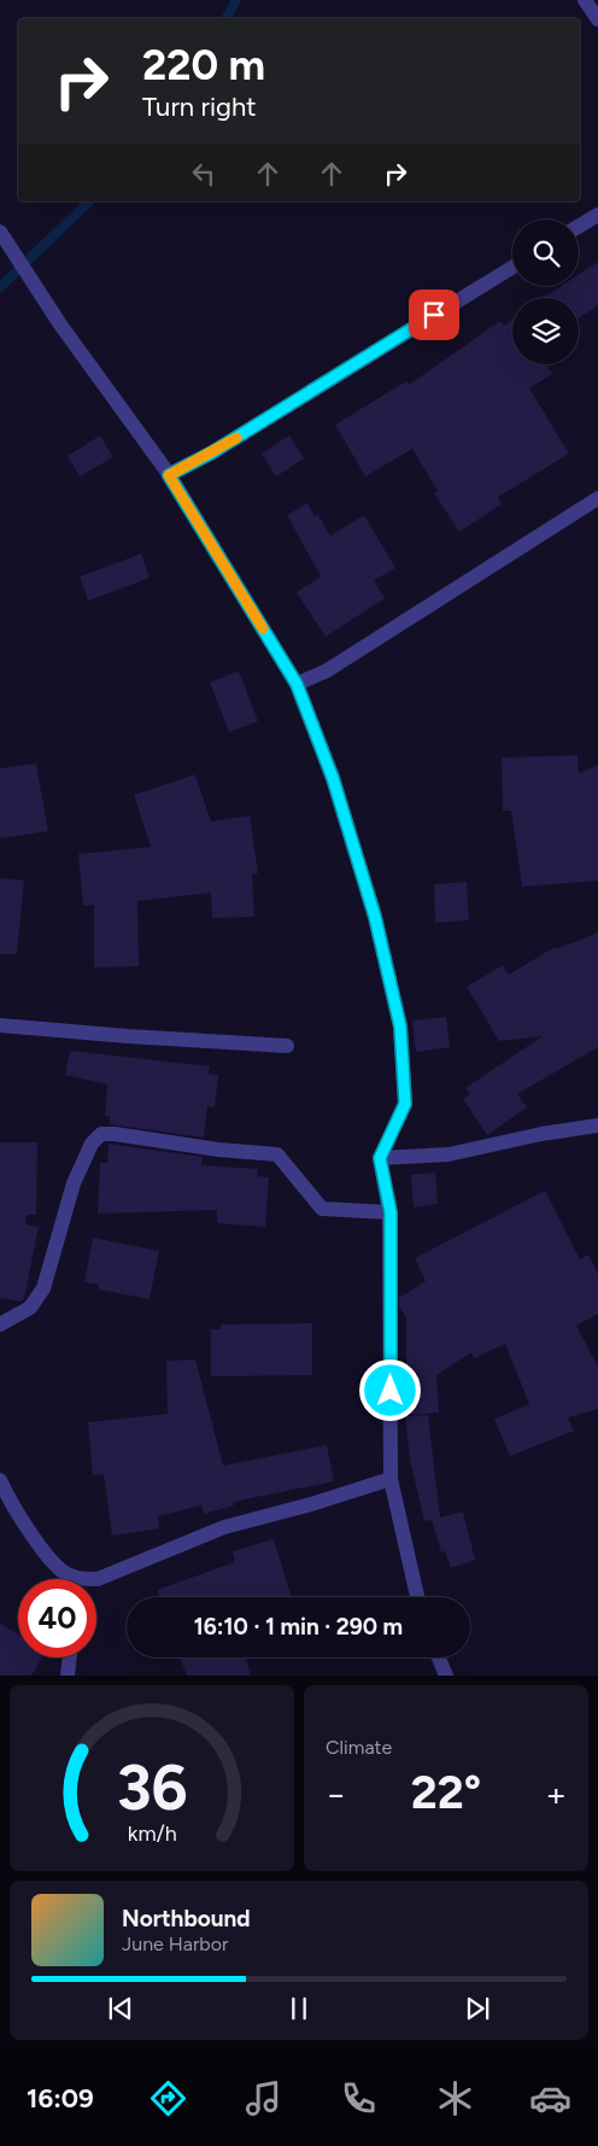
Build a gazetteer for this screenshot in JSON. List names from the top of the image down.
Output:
{
  "page": {
    "turn": ["220 m", "Turn right"],
    "limit": "40",
    "trip": "16:10 · 1 min · 290 m",
    "tile": "Climate",
    "heat": ["−", "22°", "+"],
    "song": ["Northbound", "June Harbor"],
    "tabs": "16:09",
    "gauge": ["36", "km/h"]
  }
}
